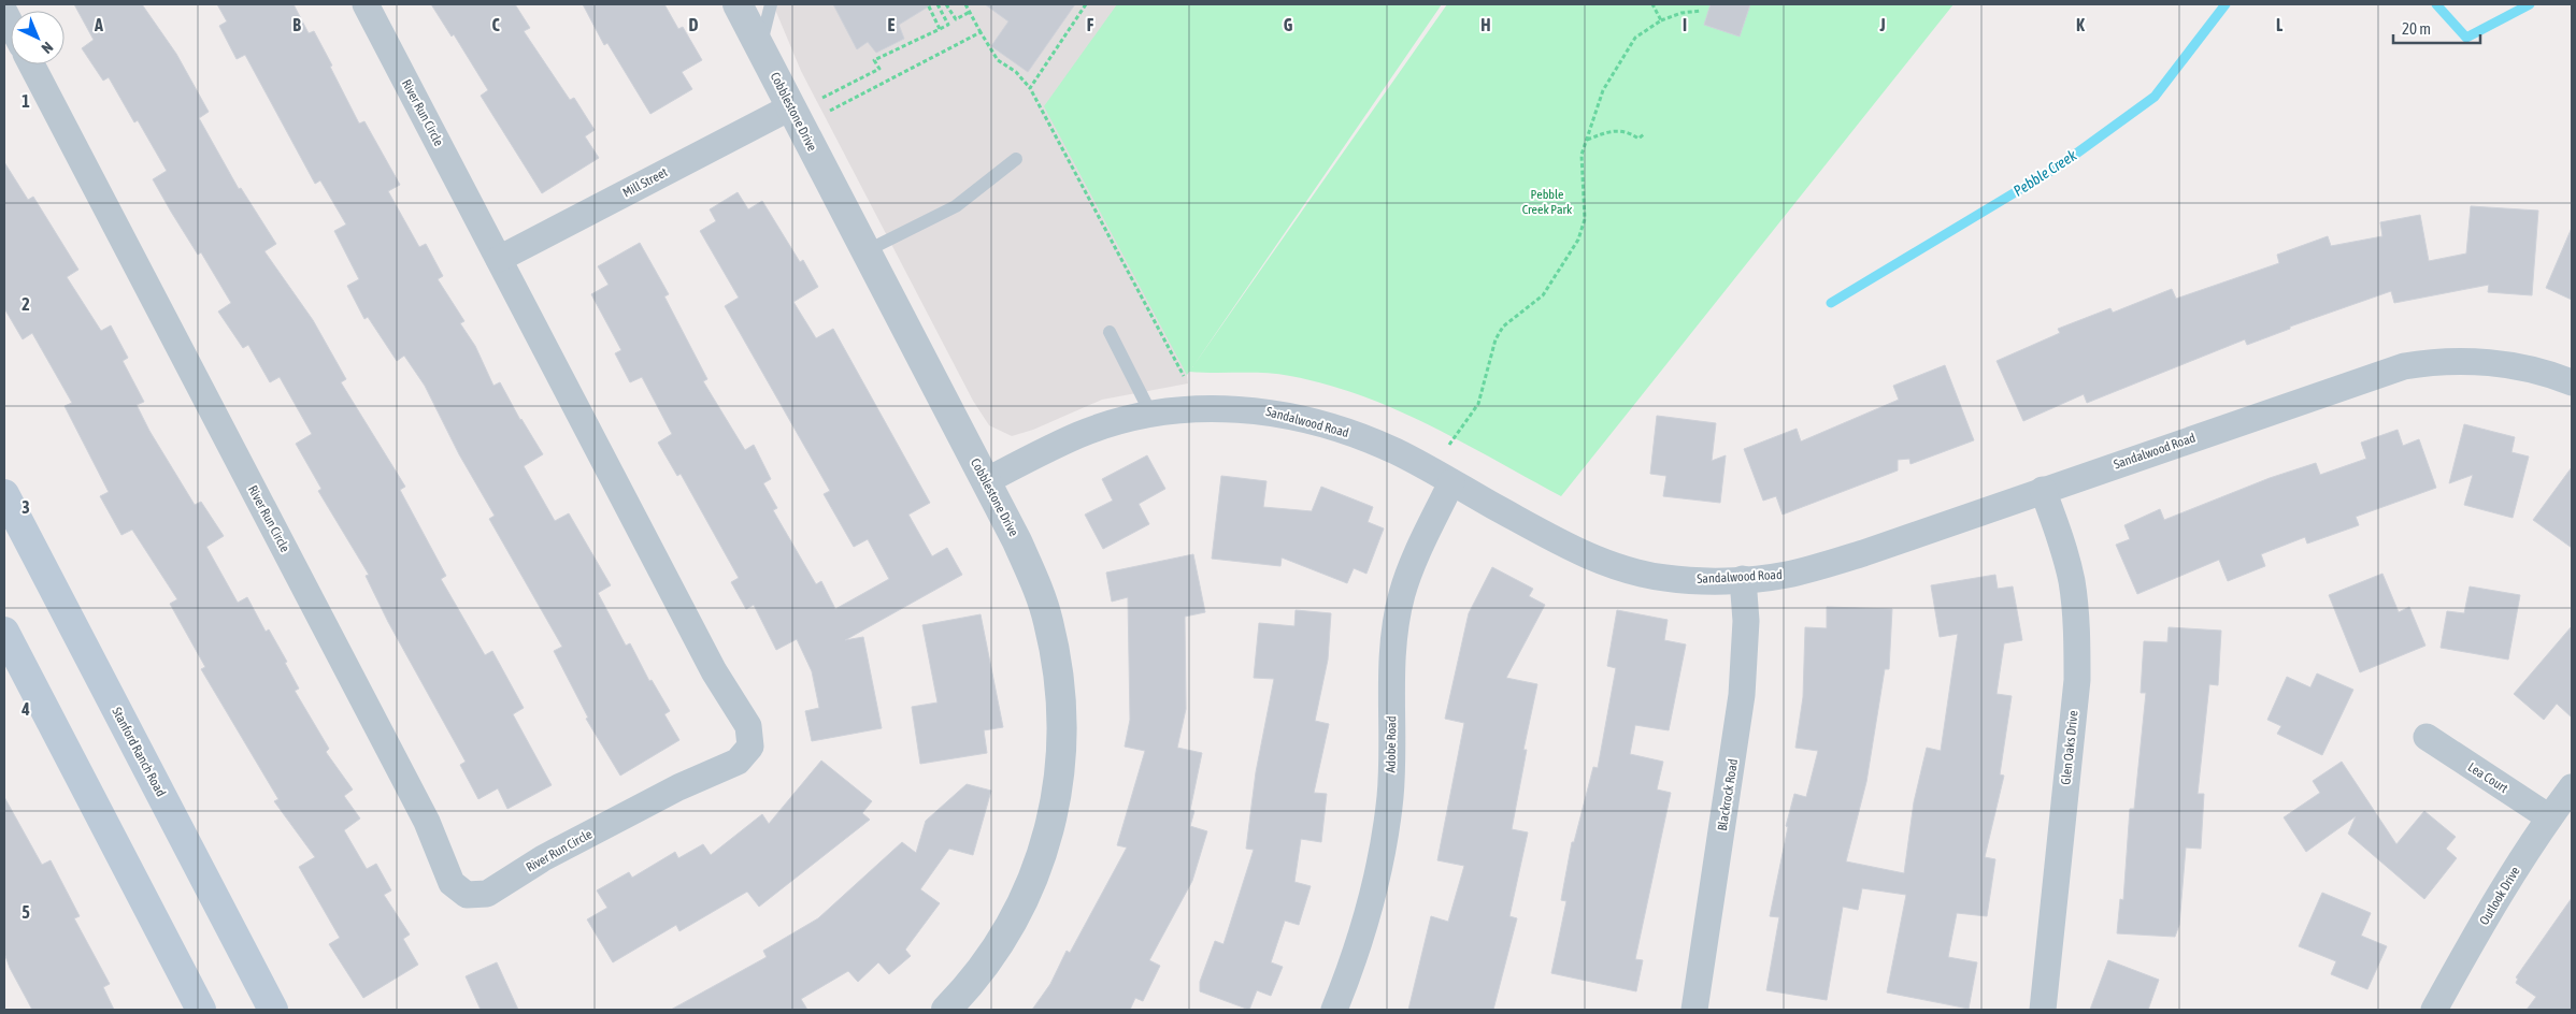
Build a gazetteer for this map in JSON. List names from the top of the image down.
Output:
{
  "streets": {
    "main road": ["Stanford Ranch Road"],
    "street": [
      "Cobblestone Drive",
      "River Run Circle",
      "Mill Street",
      "Sandalwood Road",
      "Adobe Road",
      "Glen Oaks Drive",
      "Lea Court",
      "Blackrock Road",
      "Outlook Drive"
    ]
  },
  "crossings": [
    ["Cobblestone Drive", "Mill Street"],
    ["Cobblestone Drive", "Sandalwood Road"],
    ["River Run Circle", "Mill Street"],
    ["Sandalwood Road", "Adobe Road"],
    ["Sandalwood Road", "Glen Oaks Drive"],
    ["Sandalwood Road", "Blackrock Road"],
    ["Lea Court", "Outlook Drive"]
  ],
  "water": ["Pebble Creek"],
  "parks": ["Pebble Creek Park"],
  "scale_bar": "20 m",
  "north": "bottom right",
  "grid": {
    "columns": [
      "A",
      "B",
      "C",
      "D",
      "E",
      "F",
      "G",
      "H",
      "I",
      "J",
      "K",
      "L"
    ],
    "rows": [
      "1",
      "2",
      "3",
      "4",
      "5"
    ]
  }
}
